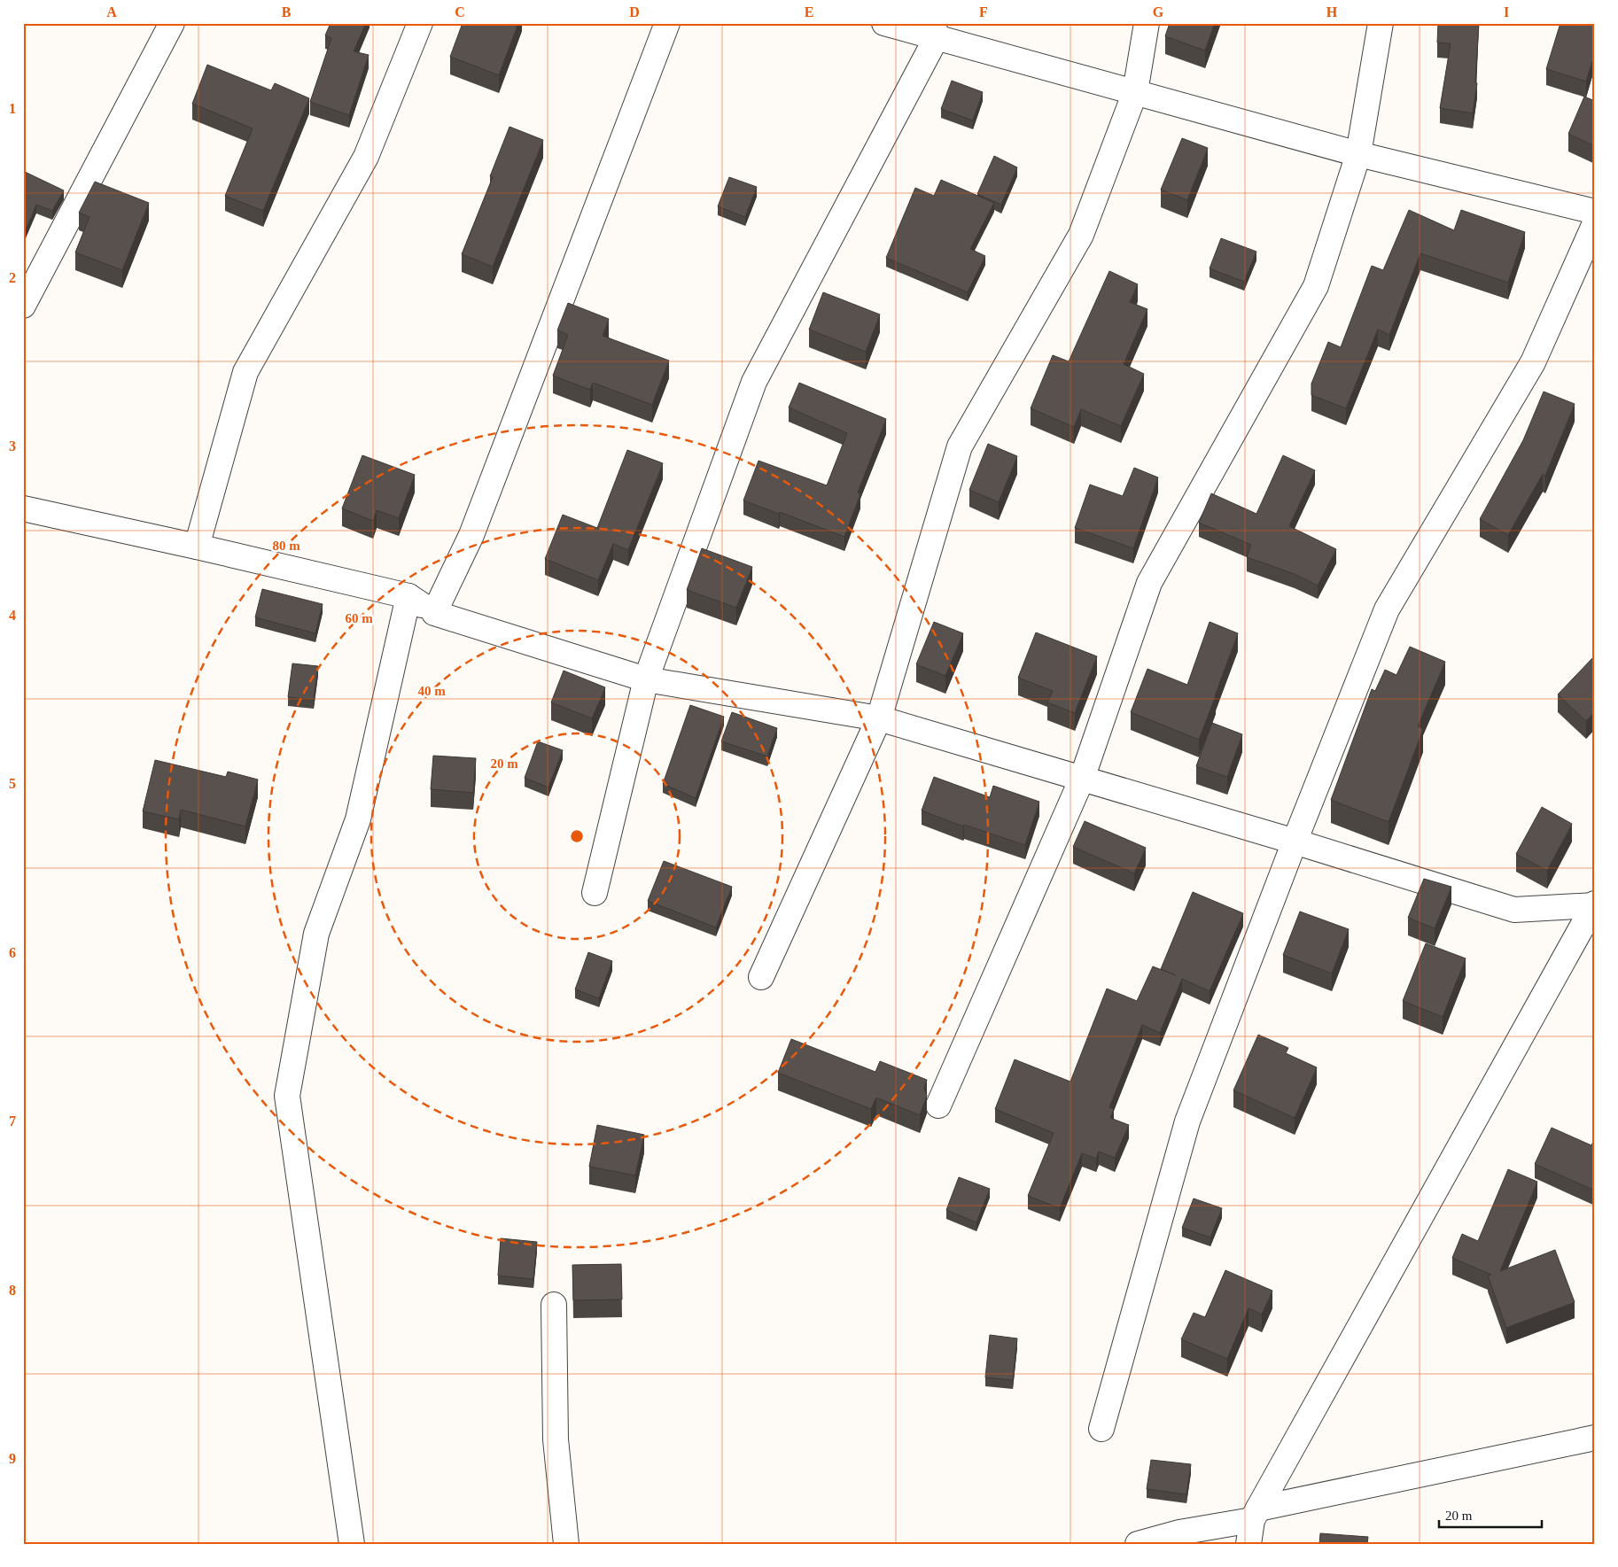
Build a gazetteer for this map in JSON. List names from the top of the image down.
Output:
{
  "scale_bar": "20 m",
  "grid": {
    "columns": [
      "A",
      "B",
      "C",
      "D",
      "E",
      "F",
      "G",
      "H",
      "I"
    ],
    "rows": [
      "1",
      "2",
      "3",
      "4",
      "5",
      "6",
      "7",
      "8",
      "9"
    ]
  },
  "rings": [
    "80 m",
    "60 m",
    "40 m",
    "20 m"
  ]
}
